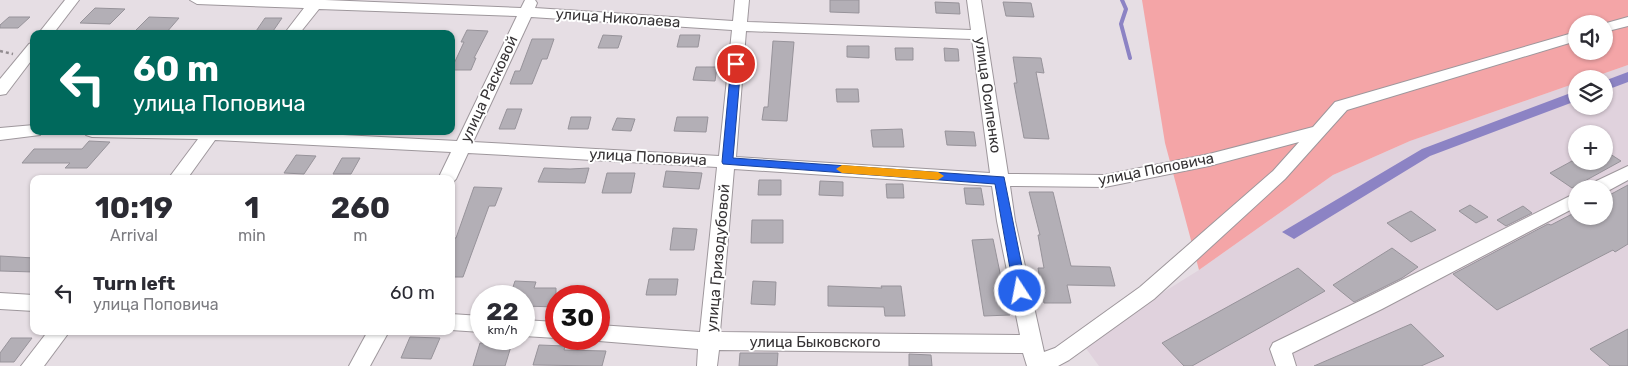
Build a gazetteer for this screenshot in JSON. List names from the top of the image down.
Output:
{
  "streets": {
    "street": [
      "улица Николаева",
      "улица Расковой",
      "улица Осипенко",
      "улица Поповича",
      "улица Гризодубовой",
      "улица Быковского"
    ]
  },
  "crossings": [
    ["улица Николаева", "улица Расковой"],
    ["улица Николаева", "улица Осипенко"],
    ["улица Николаева", "улица Гризодубовой"],
    ["улица Расковой", "улица Поповича"],
    ["улица Осипенко", "улица Поповича"],
    ["улица Осипенко", "улица Быковского"],
    ["улица Поповича", "улица Гризодубовой"],
    ["улица Поповича", "улица Быковского"],
    ["улица Гризодубовой", "улица Быковского"]
  ],
  "page": {
    "map_buttons": ["+", "−"],
    "turn": ["60 m", "улица Поповича"],
    "eta": [
      "10:19",
      "Arrival",
      "1",
      "min",
      "260",
      "m"
    ],
    "list": [
      {
        "name": "Turn left",
        "note": "улица Поповича",
        "value": "60 m"
      }
    ],
    "speed": "22 km/h",
    "limit": "30"
  }
}
